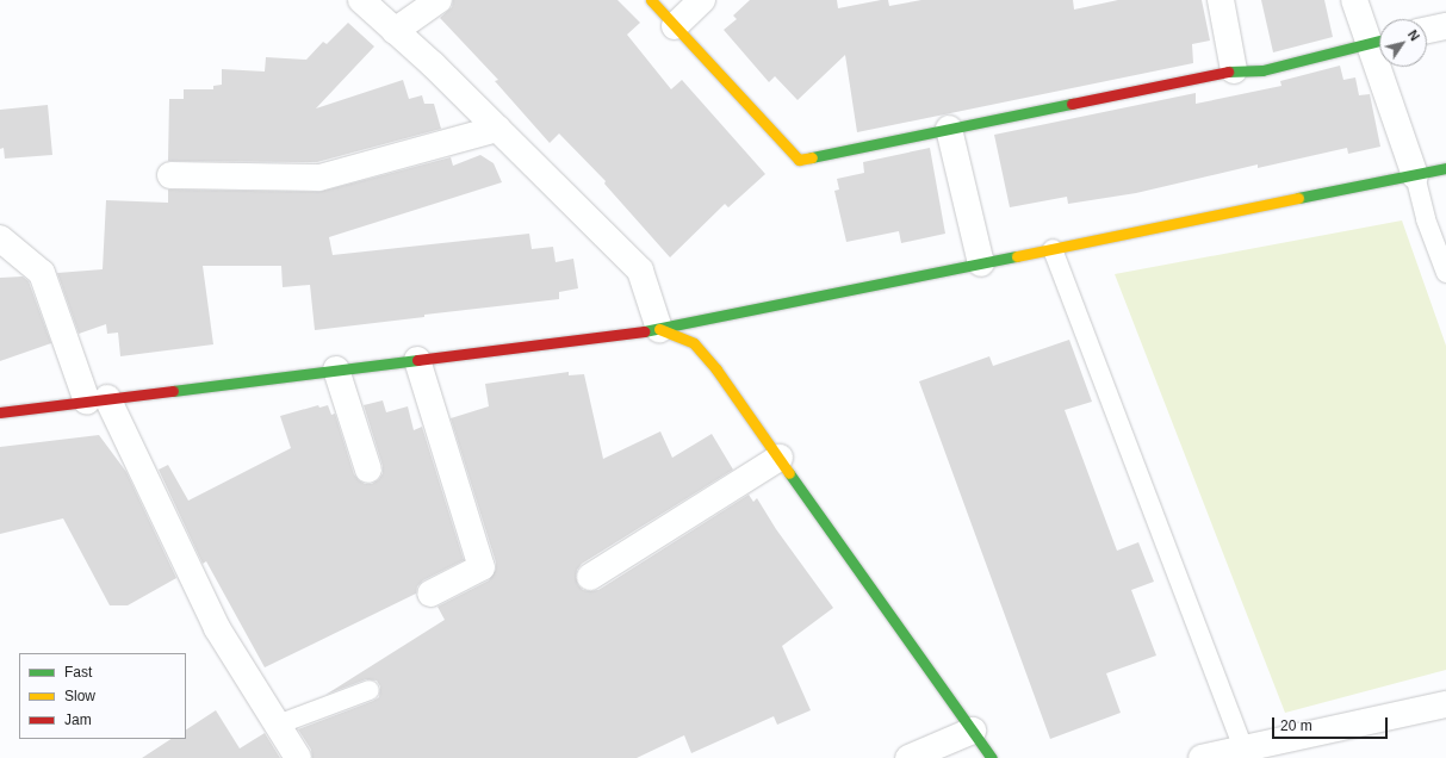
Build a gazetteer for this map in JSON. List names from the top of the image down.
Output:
{
  "legend": ["Fast", "Slow", "Jam"],
  "scale_bar": "20 m",
  "north": "top right"
}
